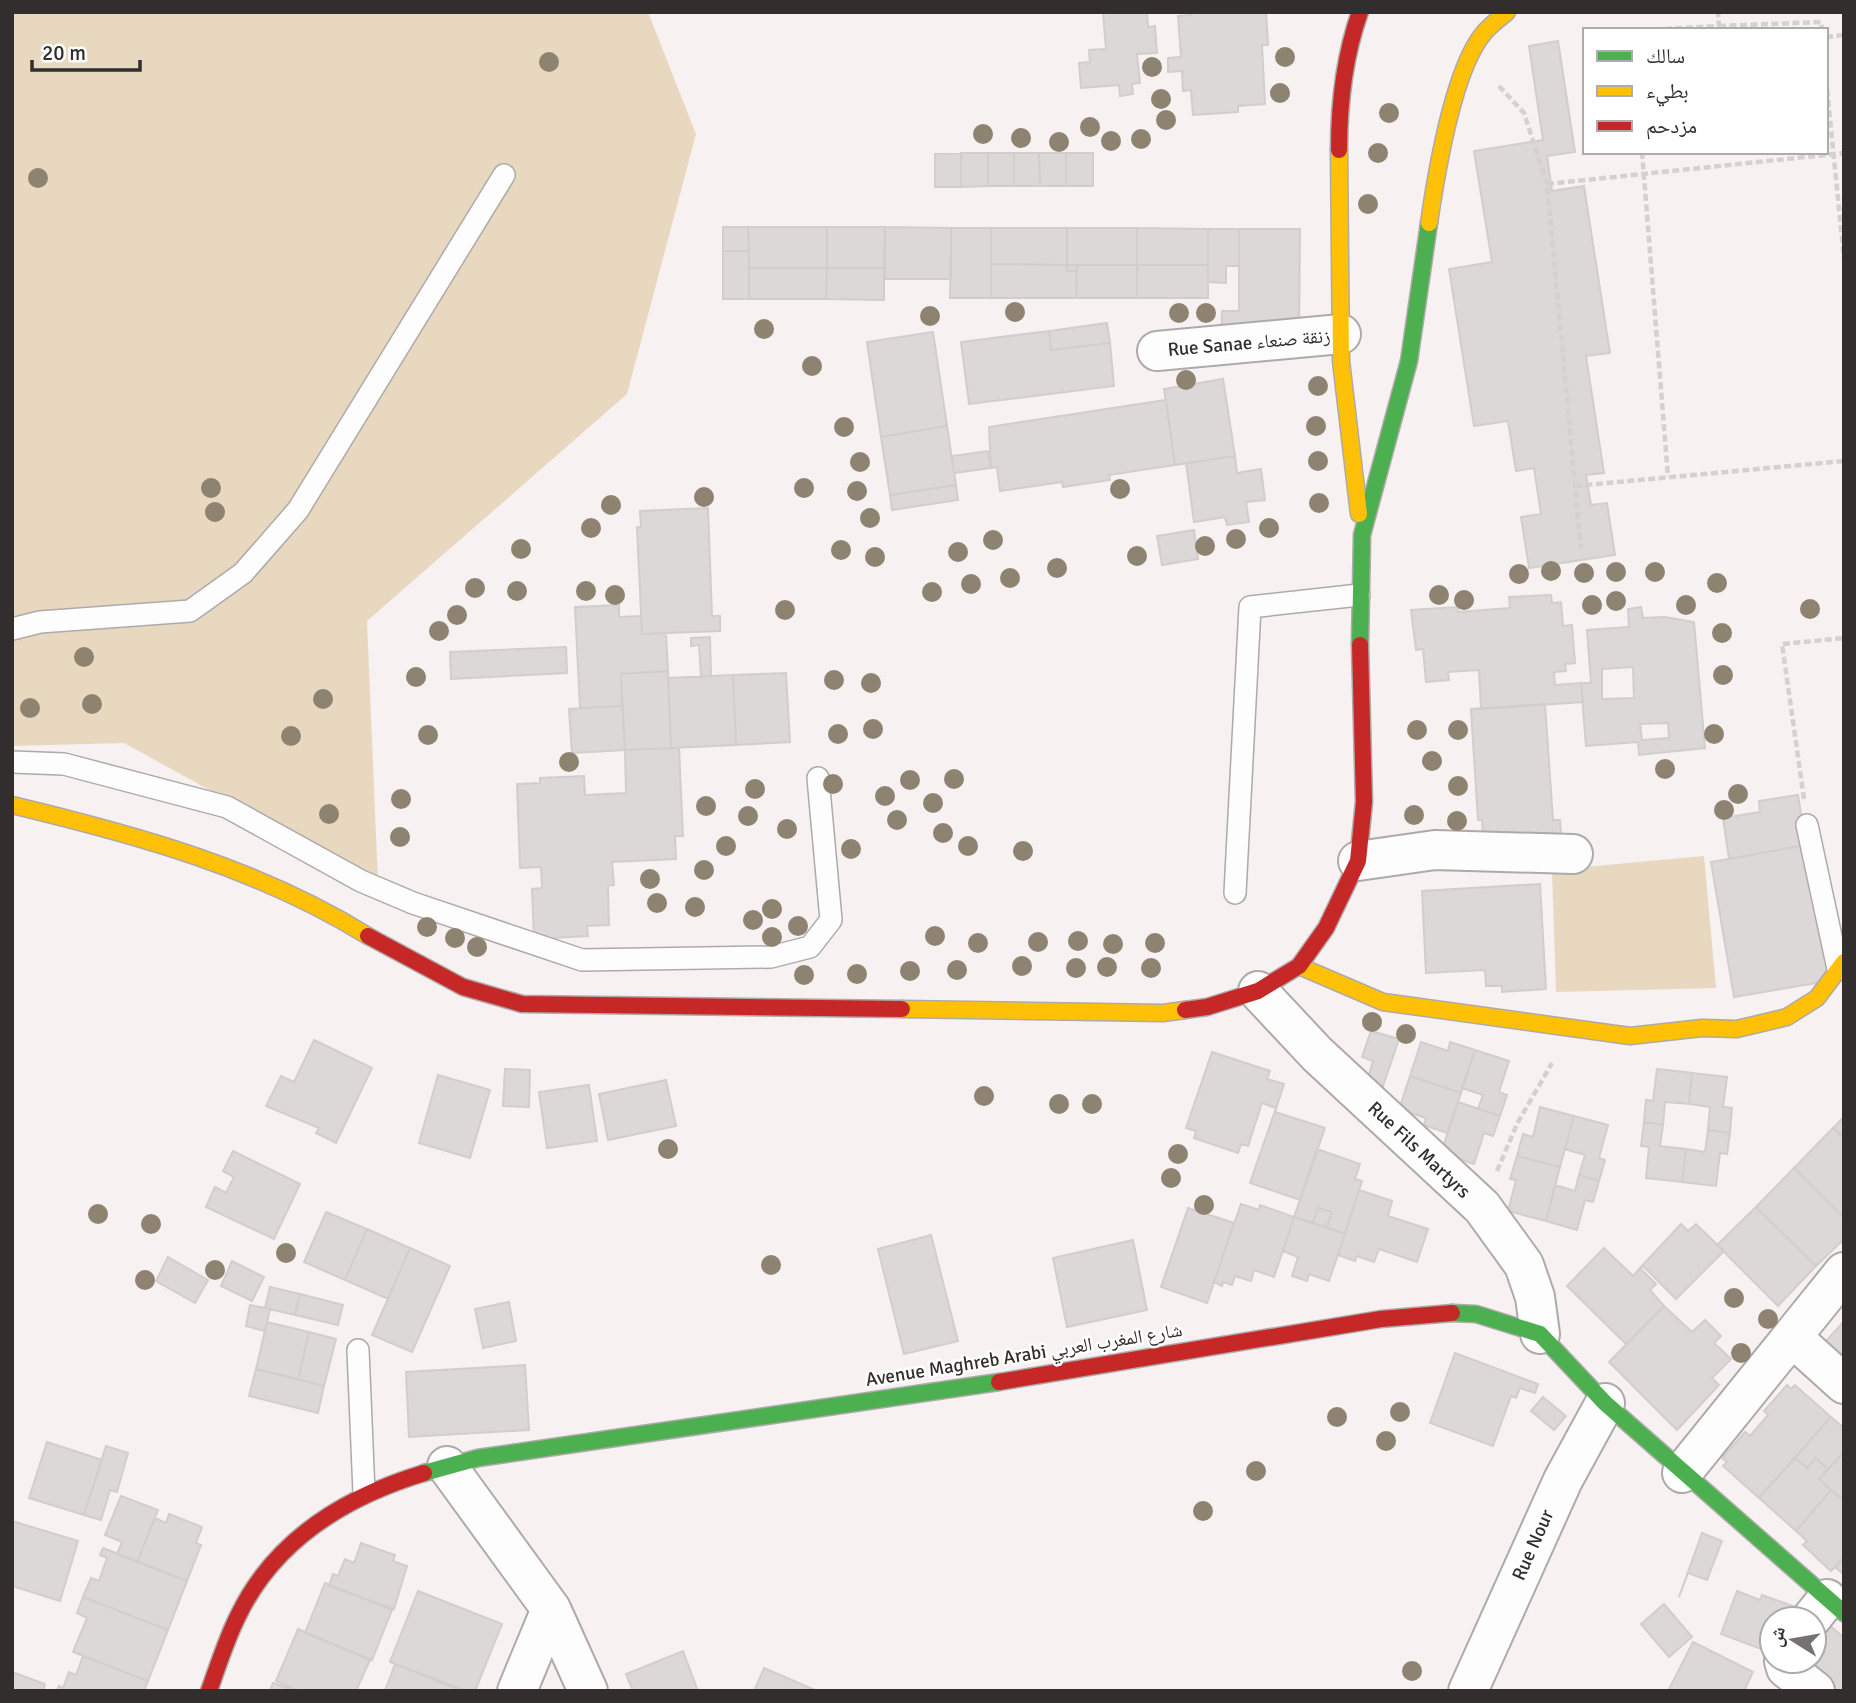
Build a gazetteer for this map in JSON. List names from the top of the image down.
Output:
{
  "streets": {
    "street": [
      "Rue Sanae زنقة صنعاء",
      "Rue Fils Martyrs",
      "Avenue Maghreb Arabi شارع المغرب العربي",
      "Rue Nour"
    ]
  },
  "crossings": [
    ["Rue Fils Martyrs", "Avenue Maghreb Arabi شارع المغرب العربي"],
    ["Avenue Maghreb Arabi شارع المغرب العربي", "Rue Nour"]
  ],
  "legend": ["سالك", "بطيء", "مزدحم"],
  "scale_bar": "20 m",
  "north": "left"
}
